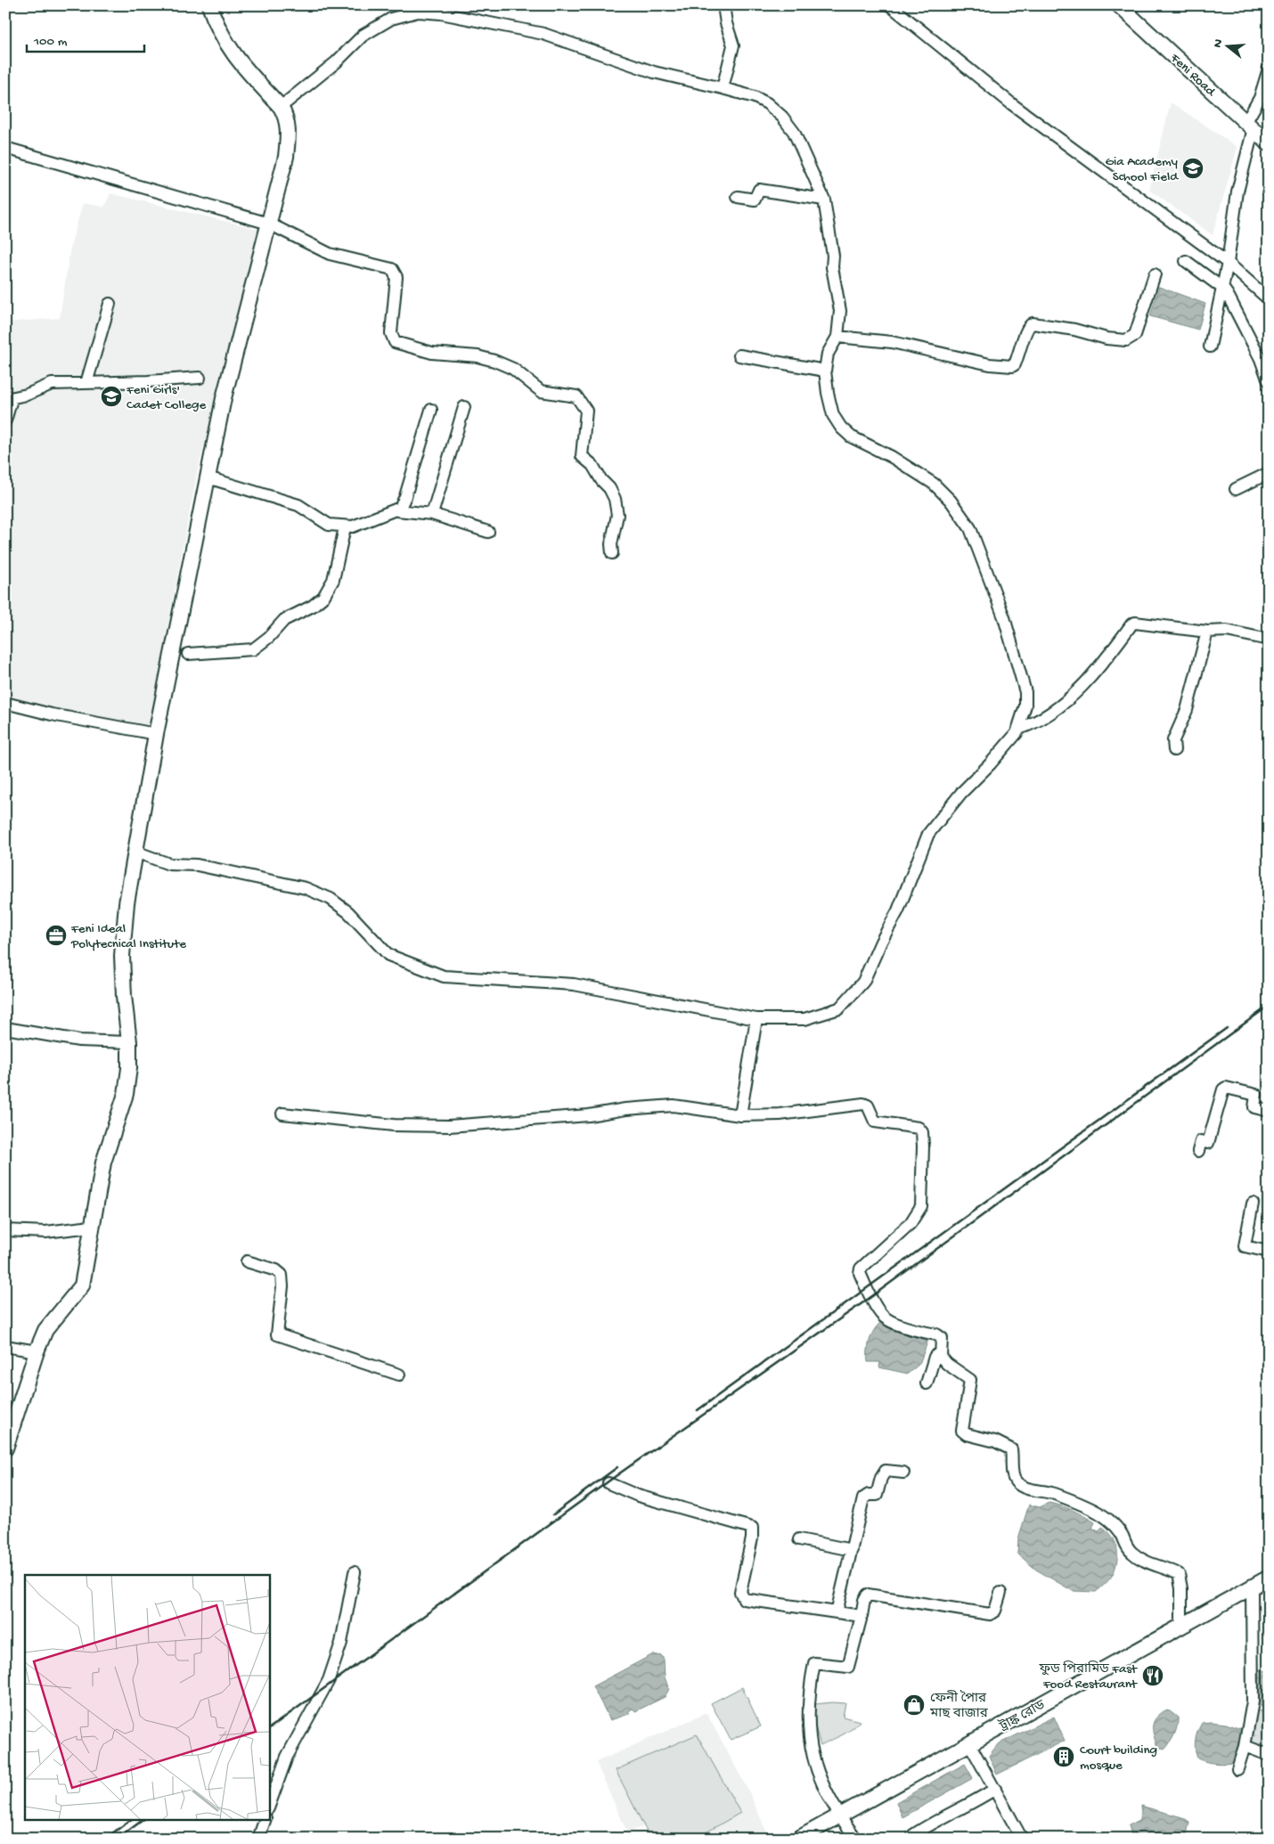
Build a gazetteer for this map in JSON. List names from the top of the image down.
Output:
{
  "streets": {
    "main road": ["Feni Road", "ট্রাঙ্ক রোড"]
  },
  "places": {
    "school or university": ["Gia Academy School Field", "Feni Girls' Cadet College"],
    "office": ["Feni Ideal Polytecnical Institute"],
    "restaurant": ["ফুড পিরামিড Fast Food Restaurant"],
    "shop": ["ফেনী পৈার মাছ বাজার"],
    "building": ["Court building mosque"]
  },
  "scale_bar": "100 m",
  "north": "left"
}
